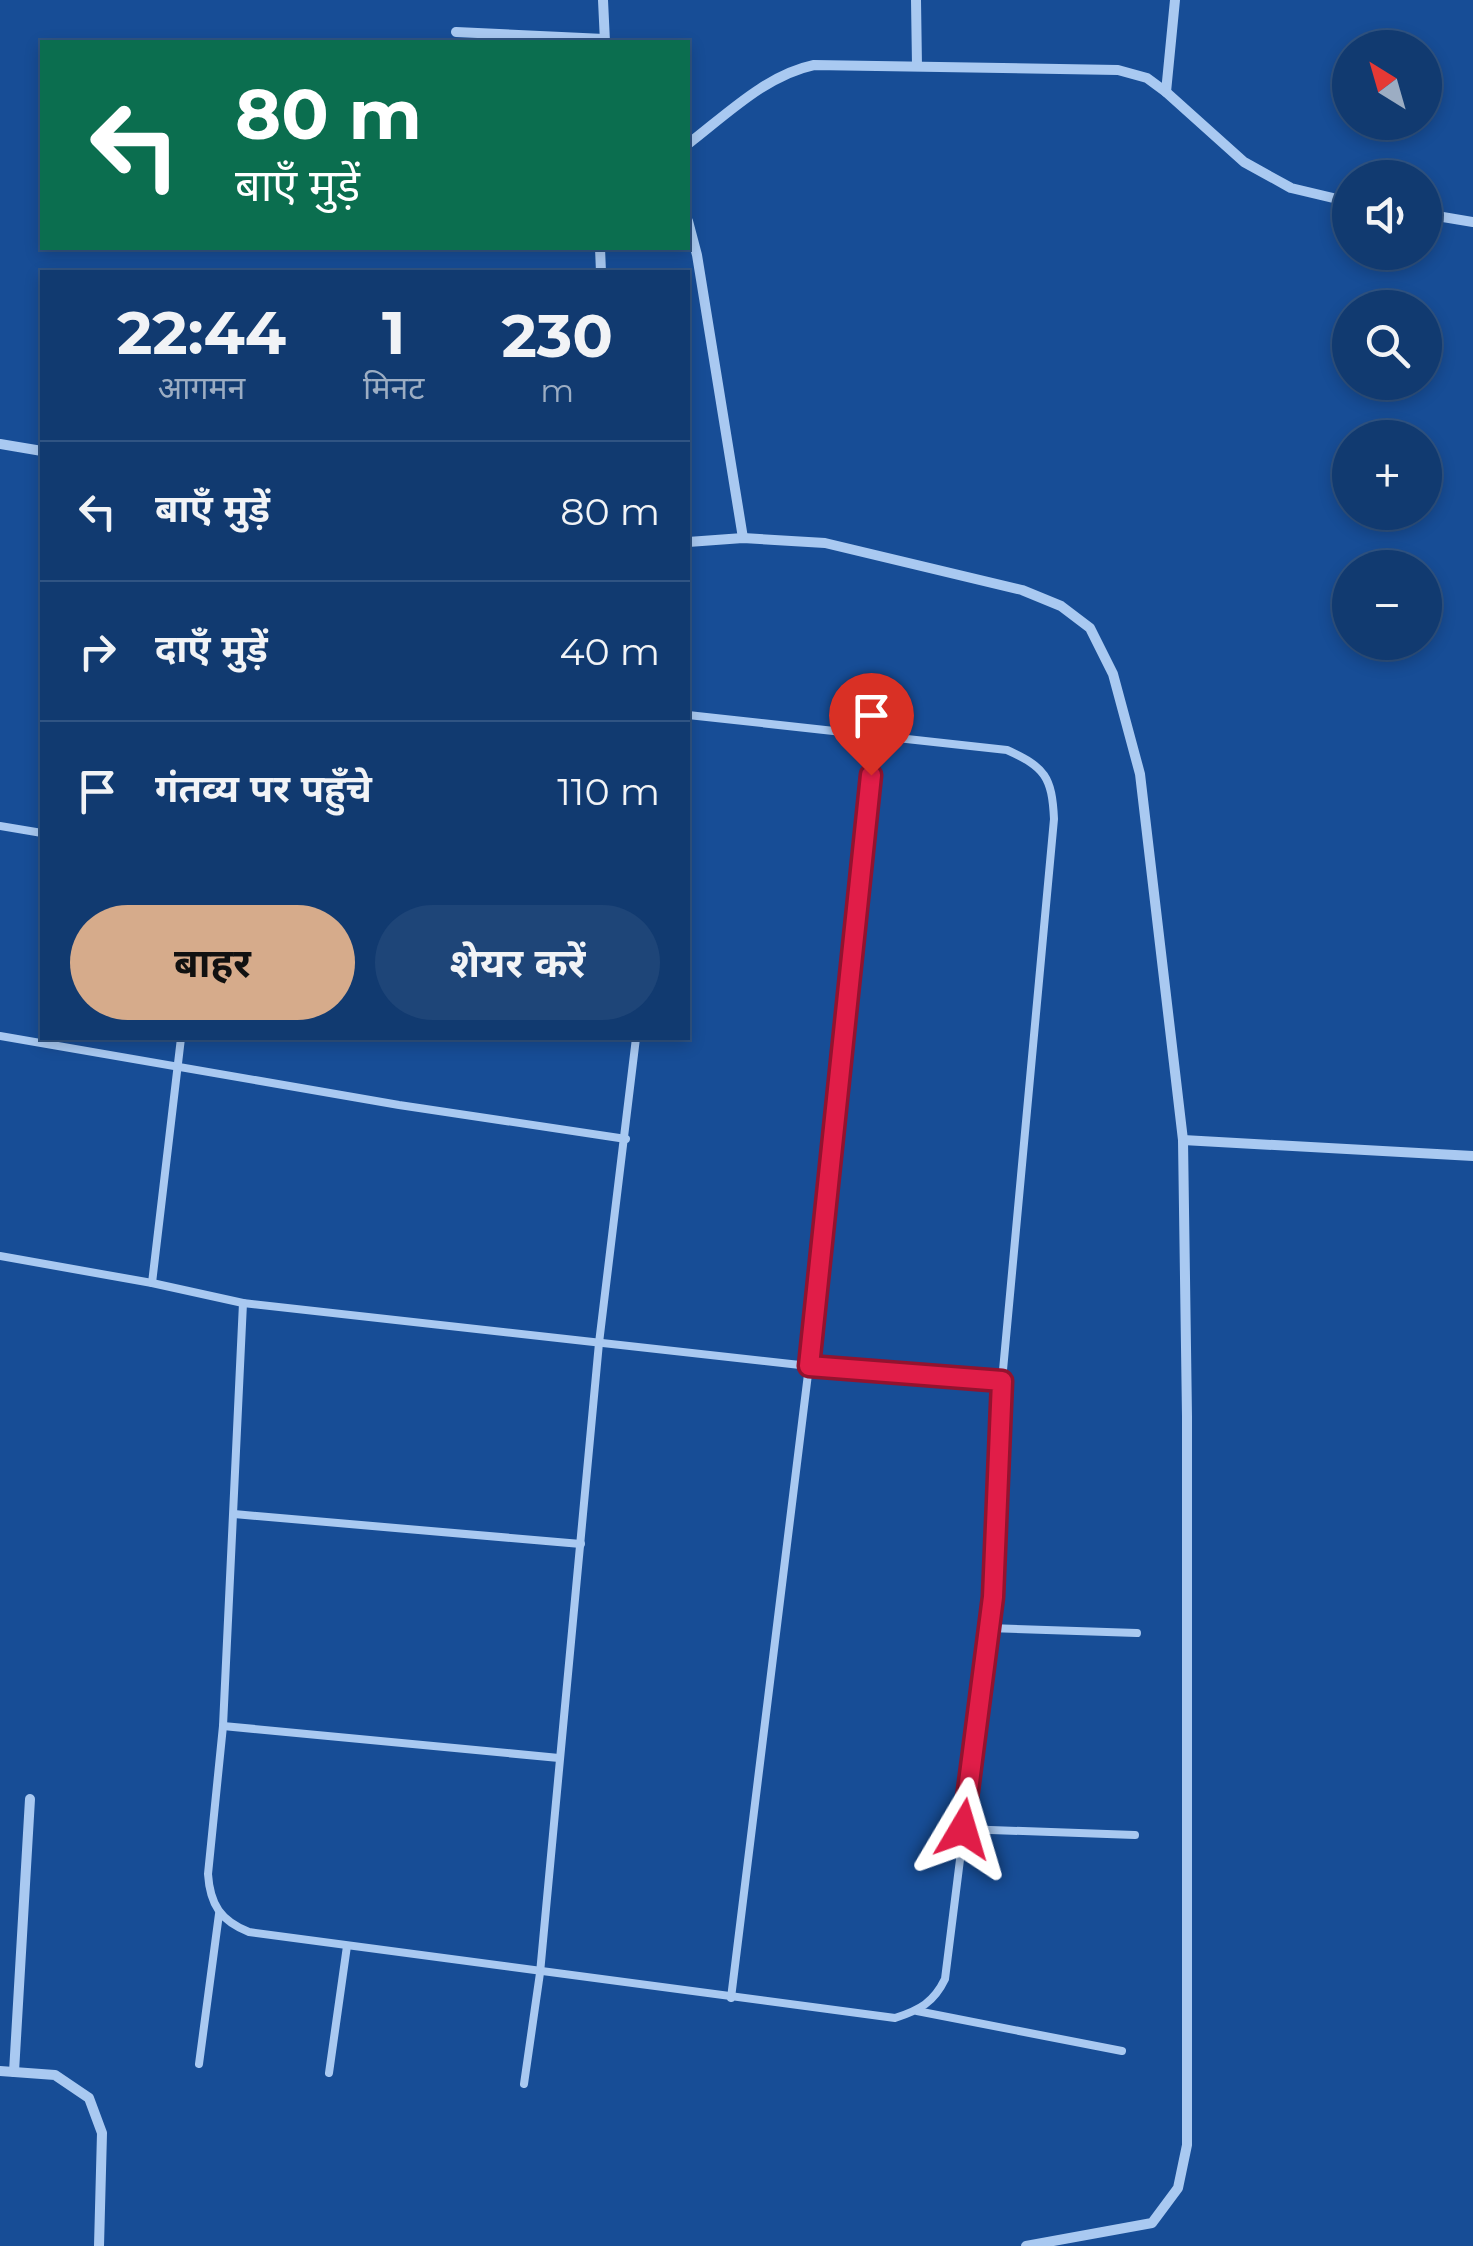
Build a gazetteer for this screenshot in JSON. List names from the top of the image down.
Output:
{
  "north": "top left",
  "page": {
    "map_buttons": ["+", "−"],
    "turn": ["80 m", "बाएँ मुड़ें"],
    "eta": [
      "22:44",
      "आगमन",
      "1",
      "मिनट",
      "230",
      "m"
    ],
    "list": [
      {
        "name": "बाएँ मुड़ें",
        "value": "80 m"
      },
      {
        "name": "दाएँ मुड़ें",
        "value": "40 m"
      },
      {
        "name": "गंतव्य पर पहुँचे",
        "value": "110 m"
      }
    ],
    "buttons": ["बाहर", "शेयर करें"]
  }
}
